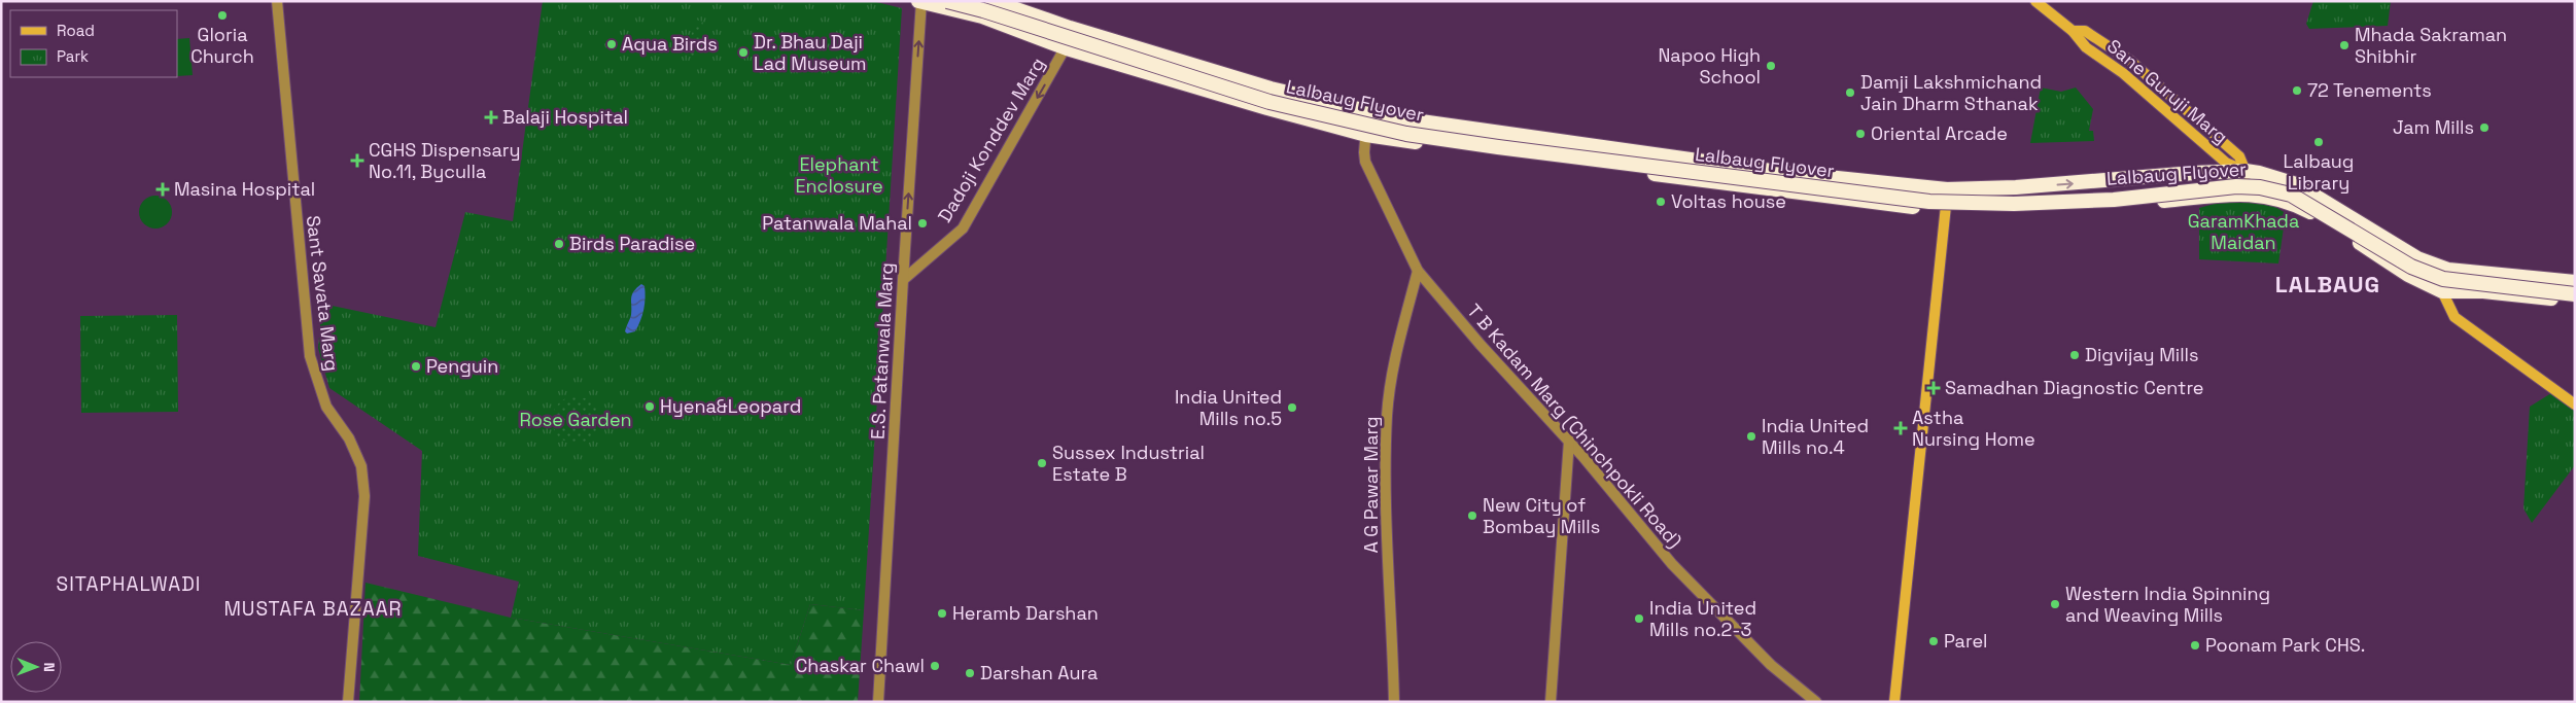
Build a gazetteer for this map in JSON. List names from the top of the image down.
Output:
{
  "streets": {
    "highway": ["Lalbaug Flyover"],
    "street": [
      "Dadoji Konddev Marg",
      "Sant Savata Marg",
      "E.S. Patanwala Marg",
      "T B Kadam Marg (Chinchpokli Road)",
      "A G Pawar Marg"
    ]
  },
  "crossings": [
    ["Dadoji Konddev Marg", "E.S. Patanwala Marg"],
    ["T B Kadam Marg (Chinchpokli Road)", "A G Pawar Marg"]
  ],
  "one_way": ["Dadoji Konddev Marg", "E.S. Patanwala Marg"],
  "districts": ["LALBAUG", "SITAPHALWADI", "MUSTAFA BAZAAR"],
  "parks": ["Elephant Enclosure", "GaramKhada Maidan", "Rose Garden"],
  "places": {
    "other": [
      "Gloria Church",
      "Aqua Birds",
      "Mhada Sakraman Shibhir",
      "Dr. Bhau Daji Lad Museum",
      "Napoo High School",
      "72 Tenements",
      "Damji Lakshmichand Jain Dharm Sthanak",
      "Jam Mills",
      "Oriental Arcade",
      "Lalbaug Library",
      "Voltas house",
      "Patanwala Mahal",
      "Birds Paradise",
      "Digvijay Mills",
      "Penguin",
      "Hyena&Leopard",
      "India United Mills no.5",
      "India United Mills no.4",
      "Sussex Industrial Estate B",
      "New City of Bombay Mills",
      "Western India Spinning and Weaving Mills",
      "Heramb Darshan",
      "India United Mills no.2-3",
      "Parel",
      "Poonam Park CHS.",
      "Chaskar Chawl",
      "Darshan Aura"
    ],
    "health": [
      "Balaji Hospital",
      "CGHS Dispensary No.11, Byculla",
      "Masina Hospital",
      "Samadhan Diagnostic Centre",
      "Astha Nursing Home"
    ]
  },
  "legend": ["Road", "Park"],
  "north": "right"
}
